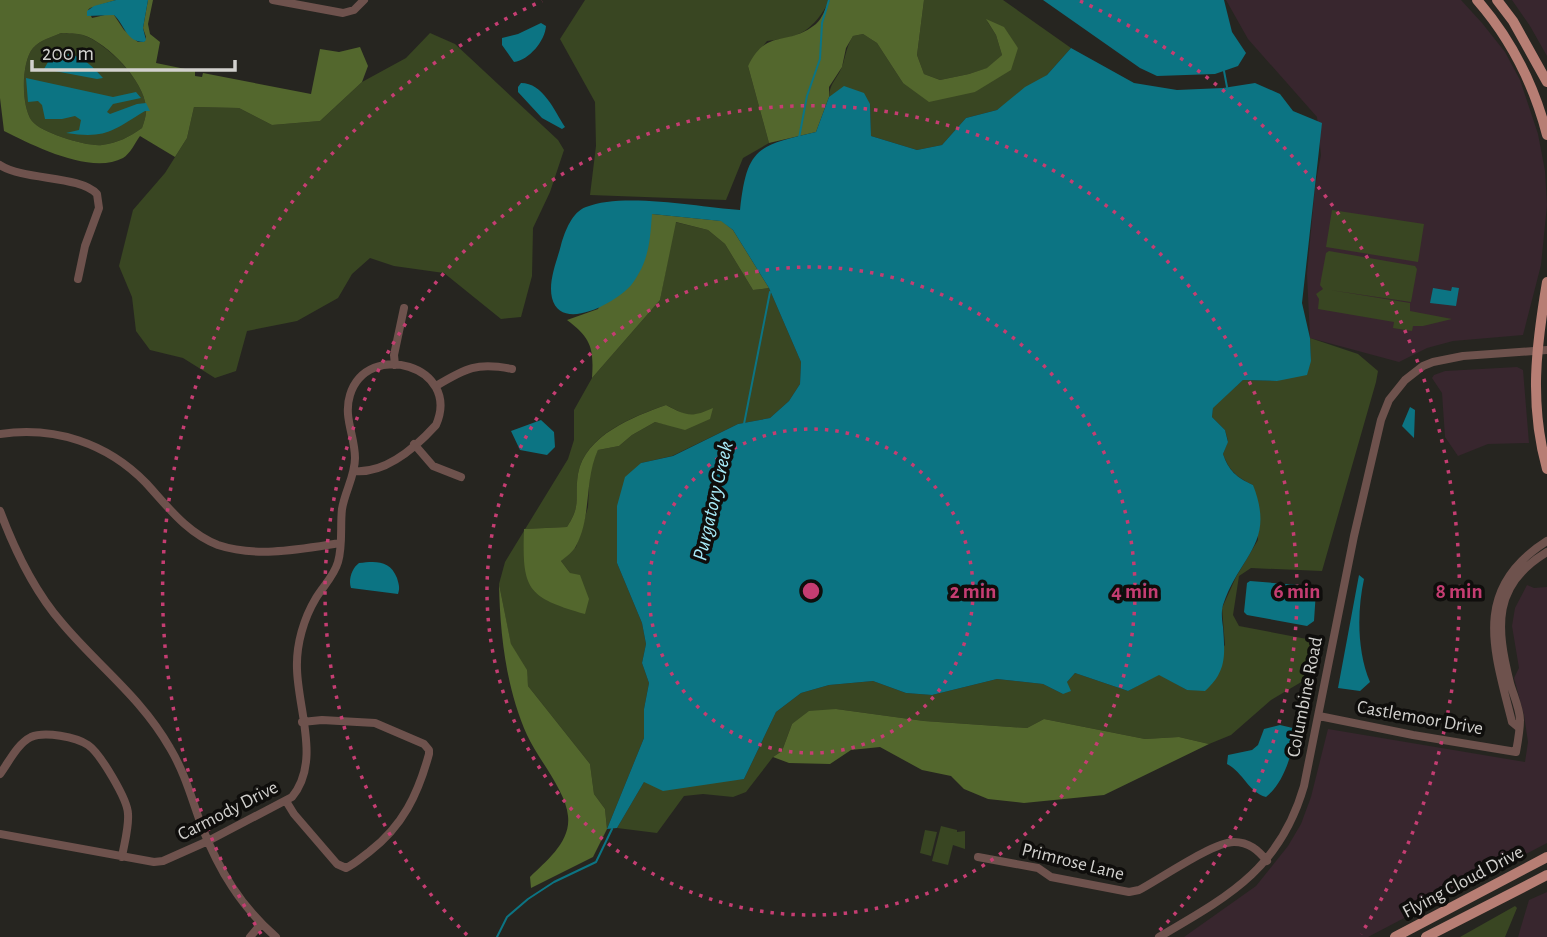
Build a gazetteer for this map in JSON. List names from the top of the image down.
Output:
{
  "streets": {
    "main road": ["Flying Cloud Drive"],
    "street": [
      "Columbine Road",
      "Castlemoor Drive",
      "Carmody Drive",
      "Primrose Lane"
    ]
  },
  "crossings": [
    ["Columbine Road", "Castlemoor Drive"],
    ["Columbine Road", "Primrose Lane"]
  ],
  "water": ["Purgatory Creek"],
  "scale_bar": "200 m",
  "rings": [
    "2 min",
    "4 min",
    "6 min",
    "8 min"
  ]
}
